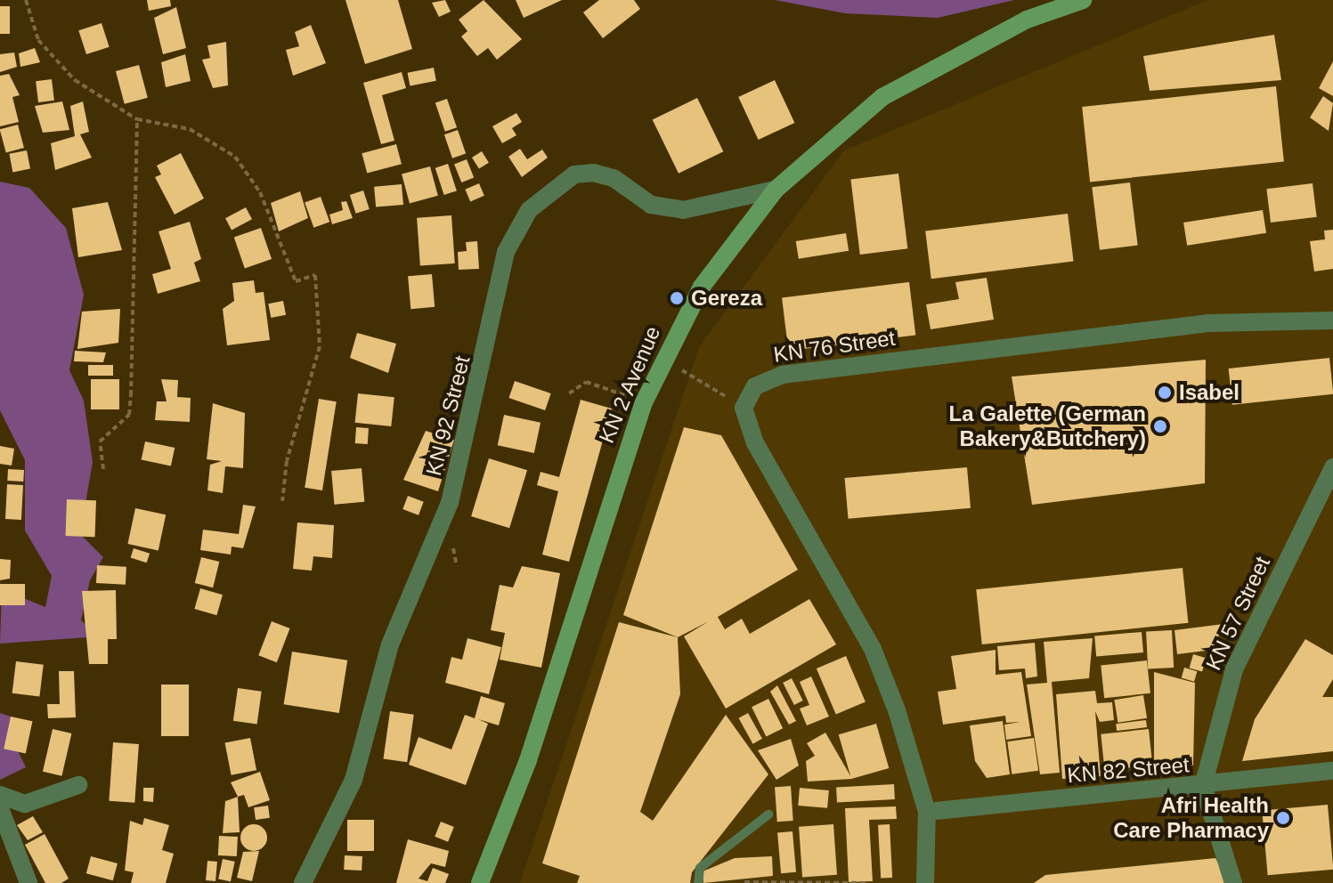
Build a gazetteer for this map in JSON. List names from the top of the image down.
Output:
{
  "streets": {
    "main road": ["KN 2 Avenue"],
    "street": [
      "KN 76 Street",
      "KN 92 Street",
      "KN 57 Street",
      "KN 82 Street"
    ]
  },
  "crossings": [
    ["KN 2 Avenue", "KN 92 Street"],
    ["KN 57 Street", "KN 82 Street"]
  ],
  "places": [
    "Gereza",
    "Isabel",
    "La Galette (German Bakery&Butchery)",
    "Afri Health Care Pharmacy"
  ]
}
